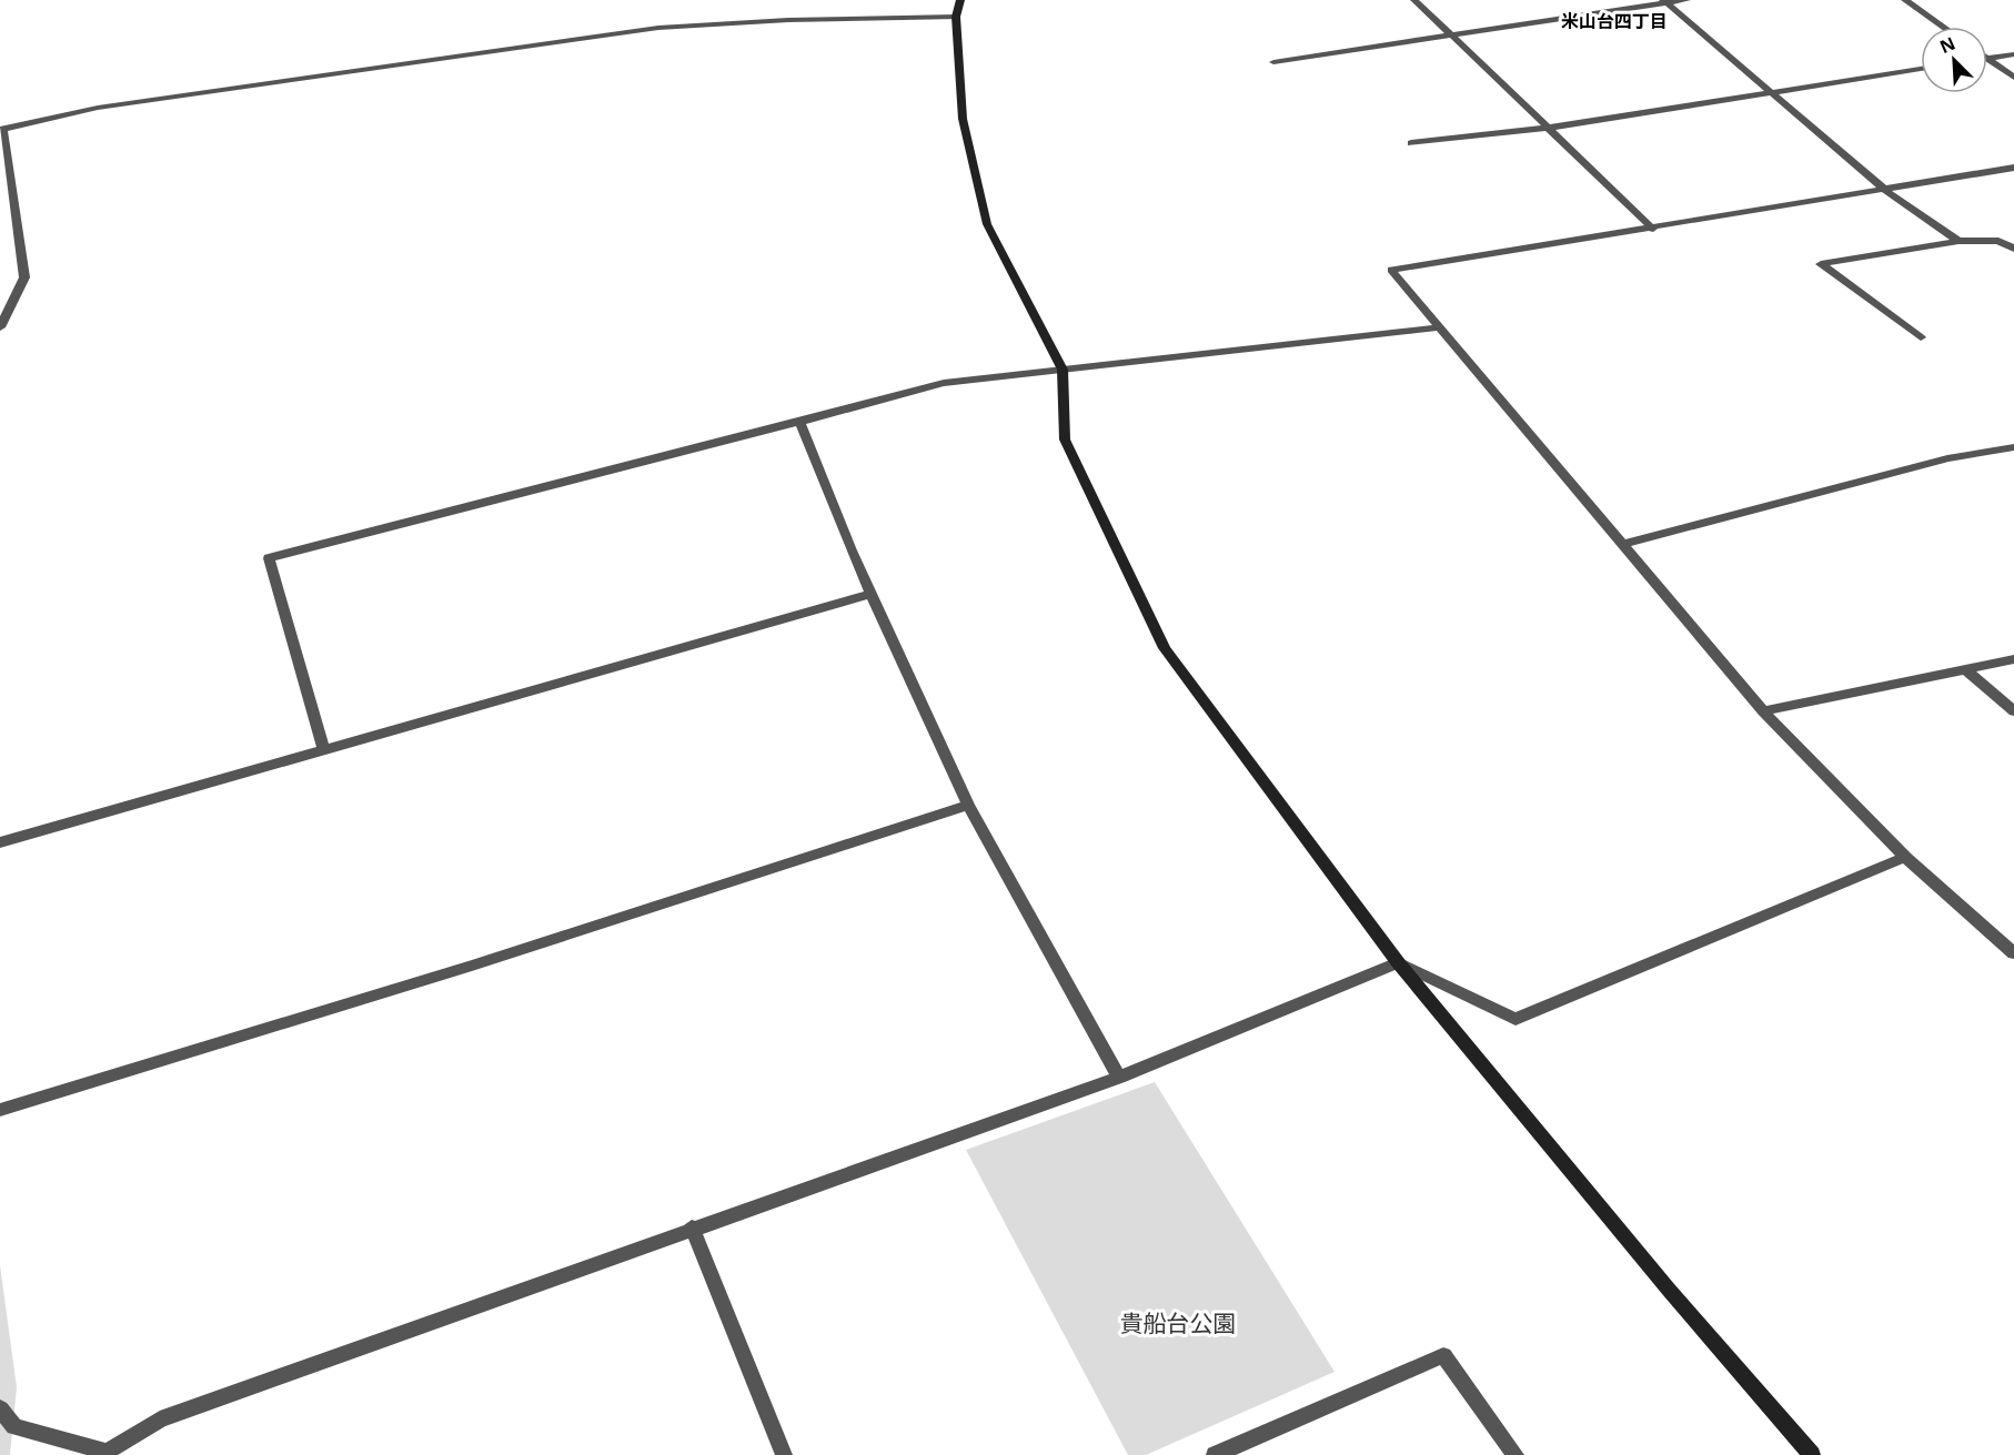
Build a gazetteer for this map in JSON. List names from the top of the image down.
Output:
{
  "districts": ["米山台四丁目"],
  "parks": ["貴船台公園"],
  "north": "top left"
}
